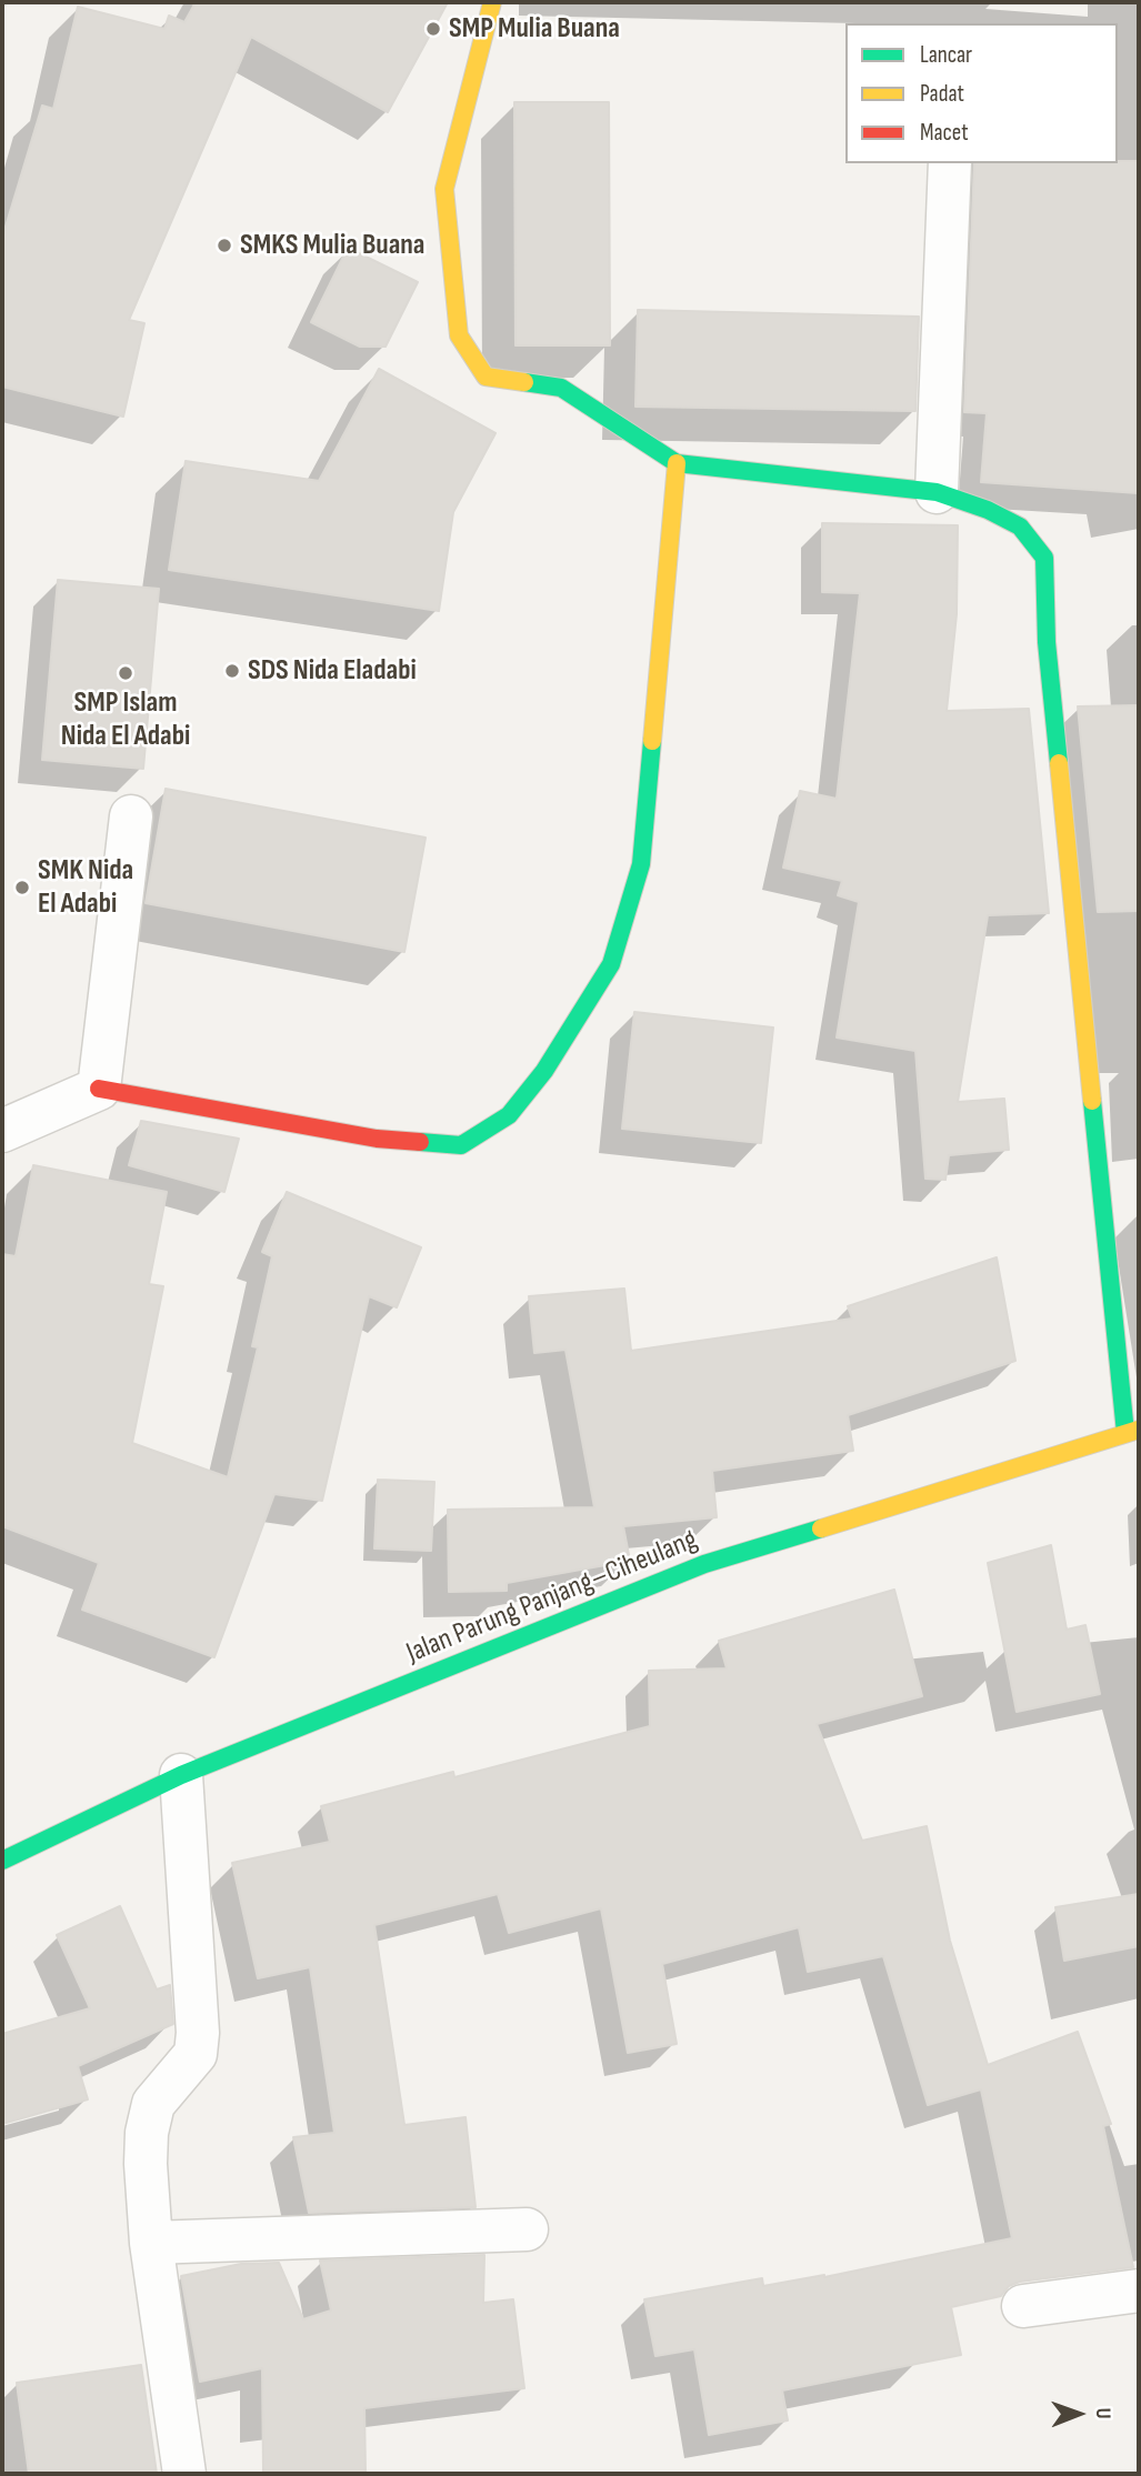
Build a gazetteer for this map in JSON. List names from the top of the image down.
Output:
{
  "streets": {
    "street": ["Jalan Parung Panjang–Ciheulang"]
  },
  "places": [
    "SMP Mulia Buana",
    "SMKS Mulia Buana",
    "SDS Nida Eladabi",
    "SMP Islam Nida El Adabi",
    "SMK Nida El Adabi"
  ],
  "legend": ["Lancar", "Padat", "Macet"],
  "north": "right"
}
